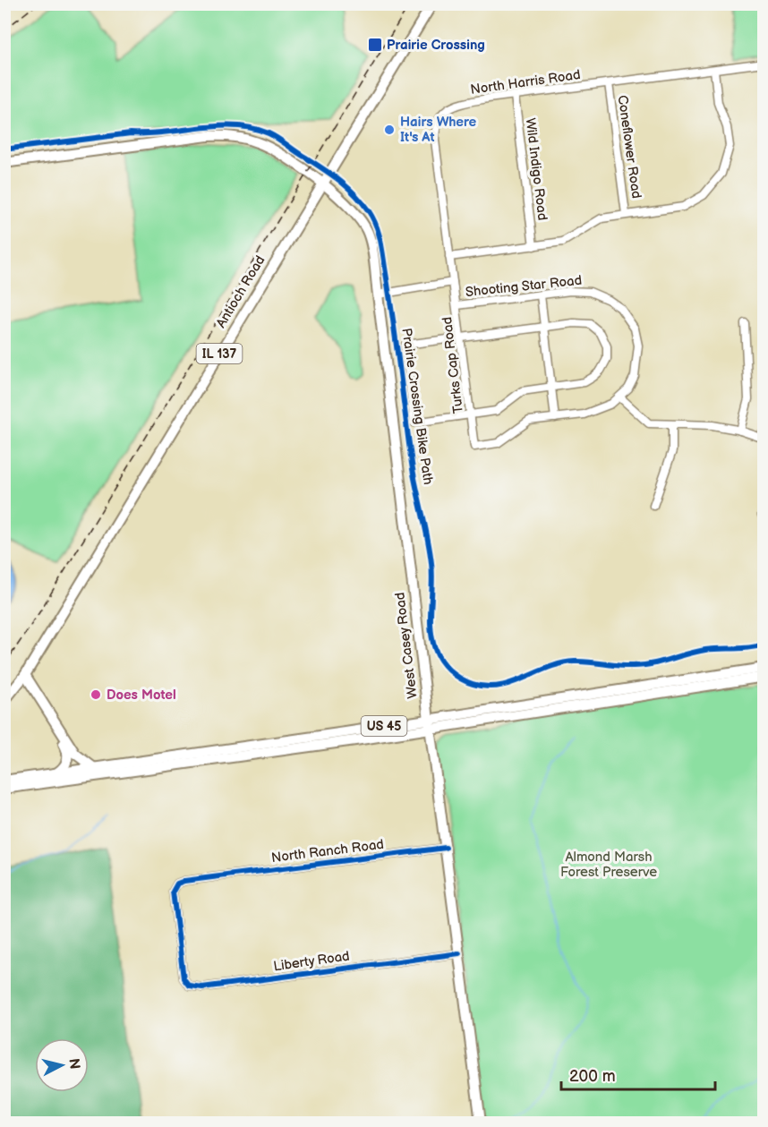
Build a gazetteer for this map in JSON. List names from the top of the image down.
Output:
{
  "streets": {
    "main road": [
      "Antioch Road",
      "IL 137",
      "West Casey Road",
      "US 45"
    ],
    "street": [
      "North Harris Road",
      "Coneflower Road",
      "Wild Indigo Road",
      "Shooting Star Road",
      "Turks Cap Road",
      "North Ranch Road",
      "Liberty Road"
    ],
    "cycle path": ["Prairie Crossing Bike Path"]
  },
  "crossings": [
    ["North Harris Road", "Coneflower Road"],
    ["North Harris Road", "Wild Indigo Road"],
    ["North Harris Road", "Turks Cap Road"],
    ["Shooting Star Road", "Turks Cap Road"],
    ["Antioch Road", "West Casey Road"],
    ["West Casey Road", "US 45"],
    ["West Casey Road", "North Ranch Road"],
    ["West Casey Road", "Liberty Road"],
    ["North Ranch Road", "Liberty Road"]
  ],
  "parks": ["Almond Marsh Forest Preserve"],
  "places": {
    "transit": ["Prairie Crossing"],
    "other": ["Hairs Where It's At", "Does Motel"]
  },
  "scale_bar": "200 m",
  "north": "right"
}
